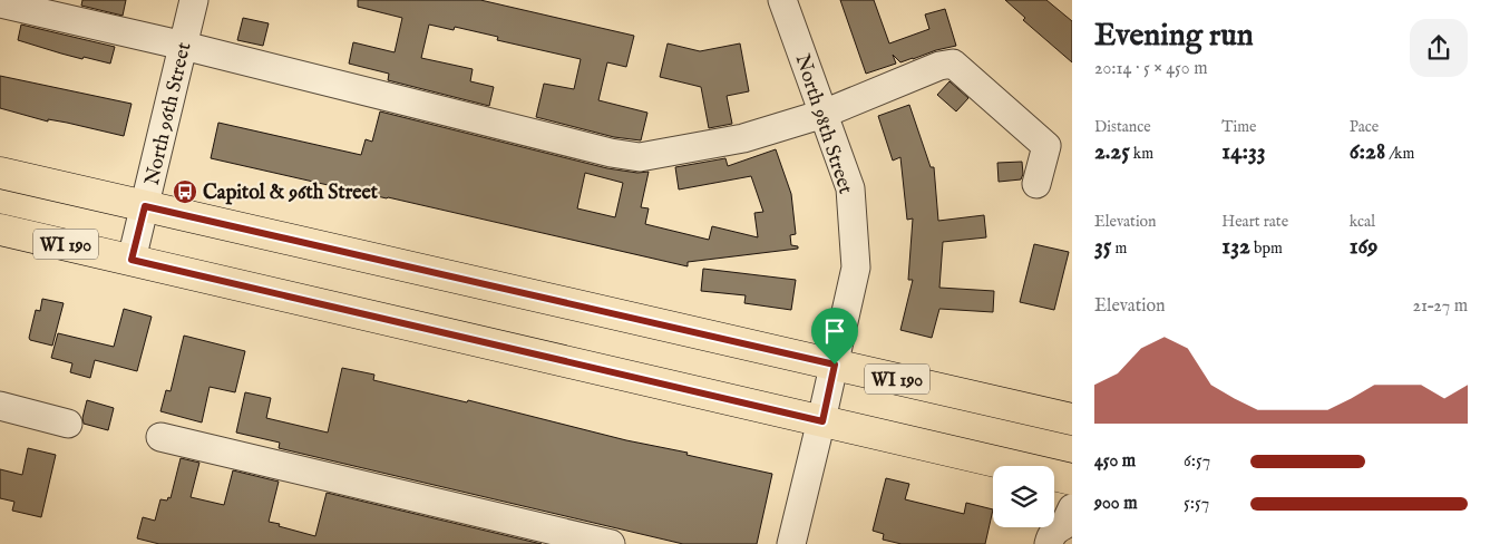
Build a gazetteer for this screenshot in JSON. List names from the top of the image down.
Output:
{
  "streets": {
    "main road": ["WI 190"],
    "street": ["North 96th Street", "North 98th Street"]
  },
  "crossings": [
    ["North 96th Street", "WI 190"],
    ["North 98th Street", "WI 190"]
  ],
  "places": {
    "bus stop": ["Capitol & 96th Street"]
  },
  "page": {
    "heading": ["Evening run", "20:14 · 5 × 450 m"],
    "stats": [
      ["Distance", "2.25 km"],
      ["Time", "14:33"],
      ["Pace", "6:28 /km"],
      ["Elevation", "35 m"],
      ["Heart rate", "132 bpm"],
      ["kcal", "169"]
    ],
    "chart": ["Elevation", "21–27 m"],
    "list": [
      {
        "name": "450 m",
        "note": "6:57"
      },
      {
        "name": "900 m",
        "note": "5:57"
      }
    ]
  }
}
